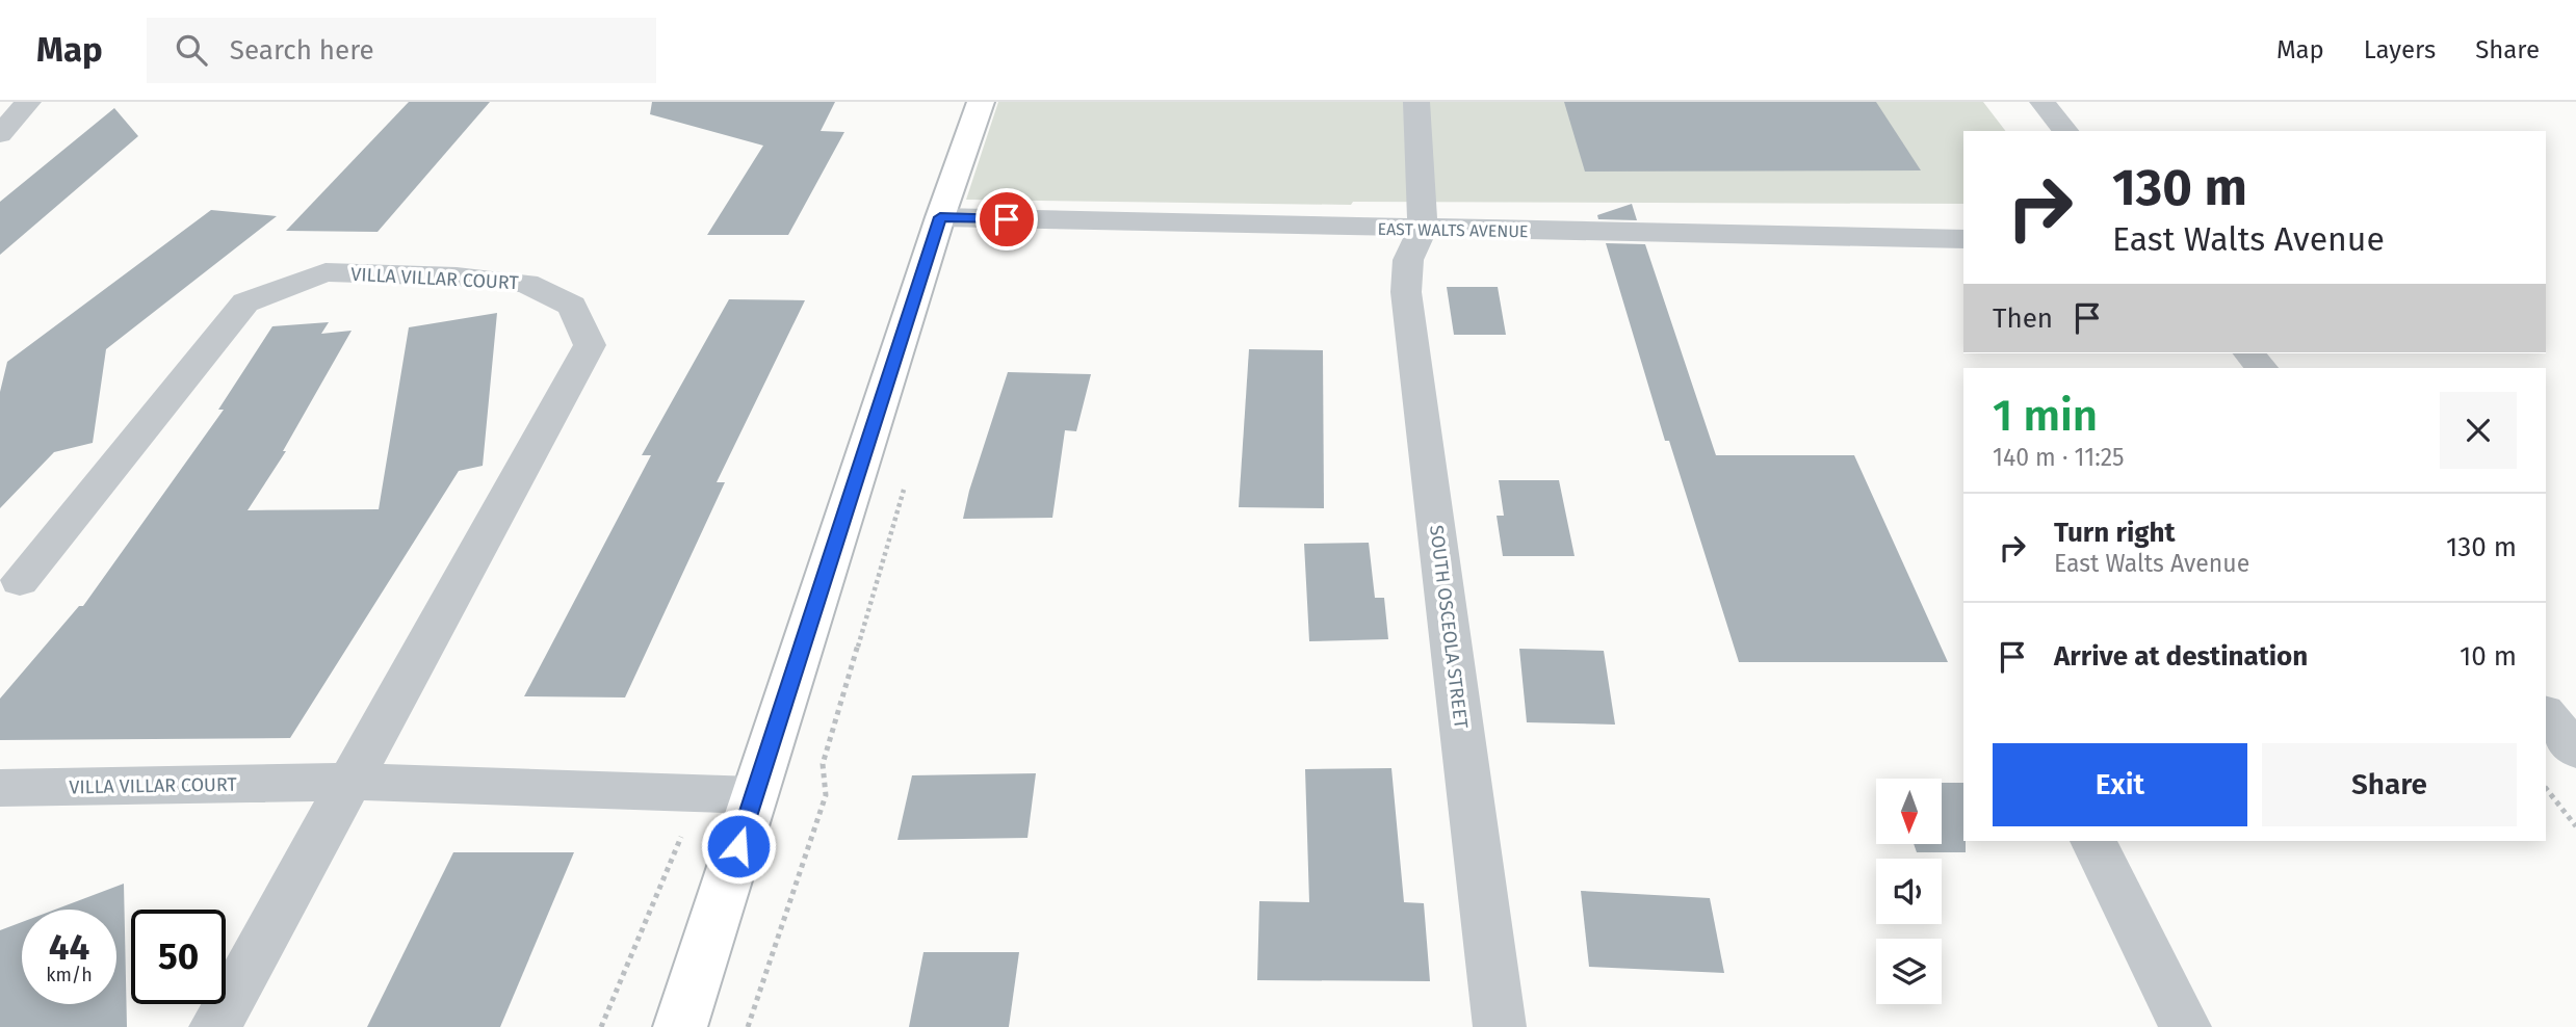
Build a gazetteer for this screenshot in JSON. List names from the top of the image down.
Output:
{
  "streets": {
    "street": ["EAST WALTS AVENUE", "VILLA VILLAR COURT", "SOUTH OSCEOLA STREET"]
  },
  "crossings": [
    ["EAST WALTS AVENUE", "SOUTH OSCEOLA STREET"]
  ],
  "north": "bottom",
  "page": {
    "header": "Map",
    "search": "Search here",
    "nav": ["Map", "Layers", "Share"],
    "turn": ["130 m", "East Walts Avenue"],
    "then": "Then",
    "heading": ["1 min", "140 m · 11:25"],
    "list": [
      {
        "name": "Turn right",
        "note": "East Walts Avenue",
        "value": "130 m"
      },
      {
        "name": "Arrive at destination",
        "value": "10 m"
      }
    ],
    "buttons": ["Exit", "Share"],
    "speed": "44 km/h",
    "limit": "50"
  }
}
